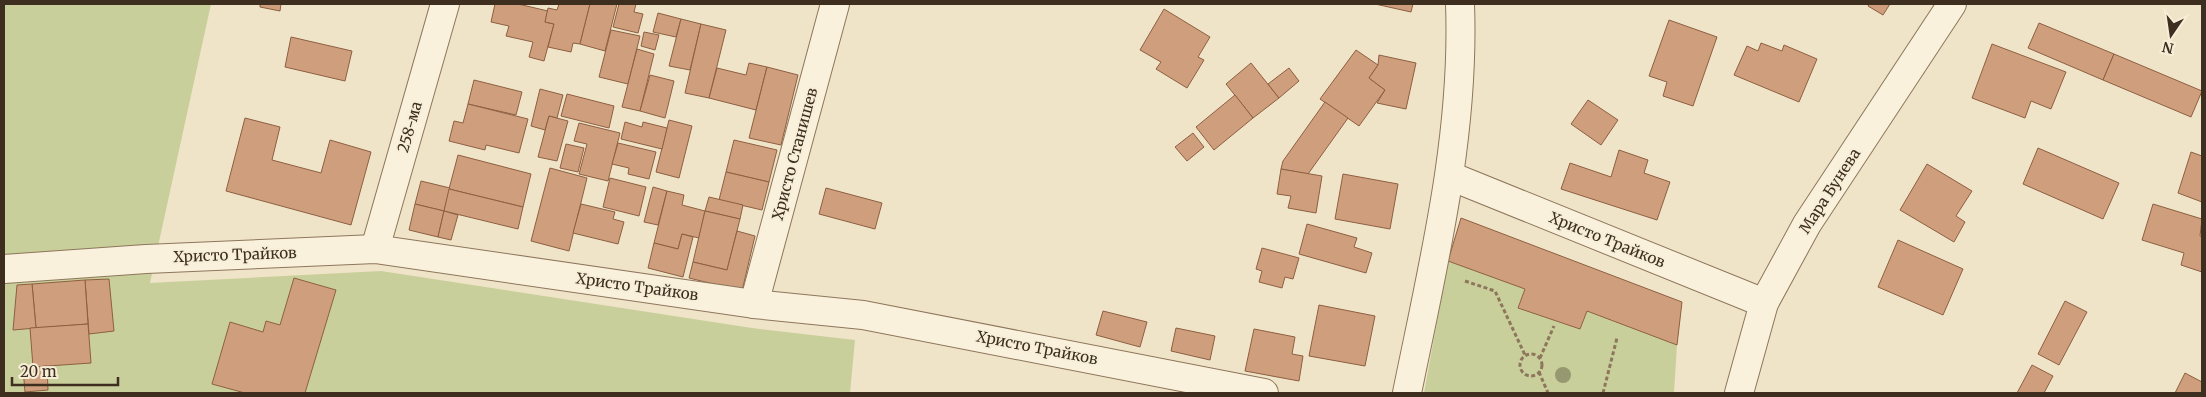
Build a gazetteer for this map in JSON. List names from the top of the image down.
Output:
{
  "streets": {
    "street": [
      "258-ма",
      "Христо Станишев",
      "Мара Бунева",
      "Христо Трайков"
    ]
  },
  "crossings": [
    ["258-ма", "Христо Трайков"],
    ["Христо Станишев", "Христо Трайков"],
    ["Мара Бунева", "Христо Трайков"]
  ],
  "scale_bar": "20 m",
  "north": "bottom"
}
